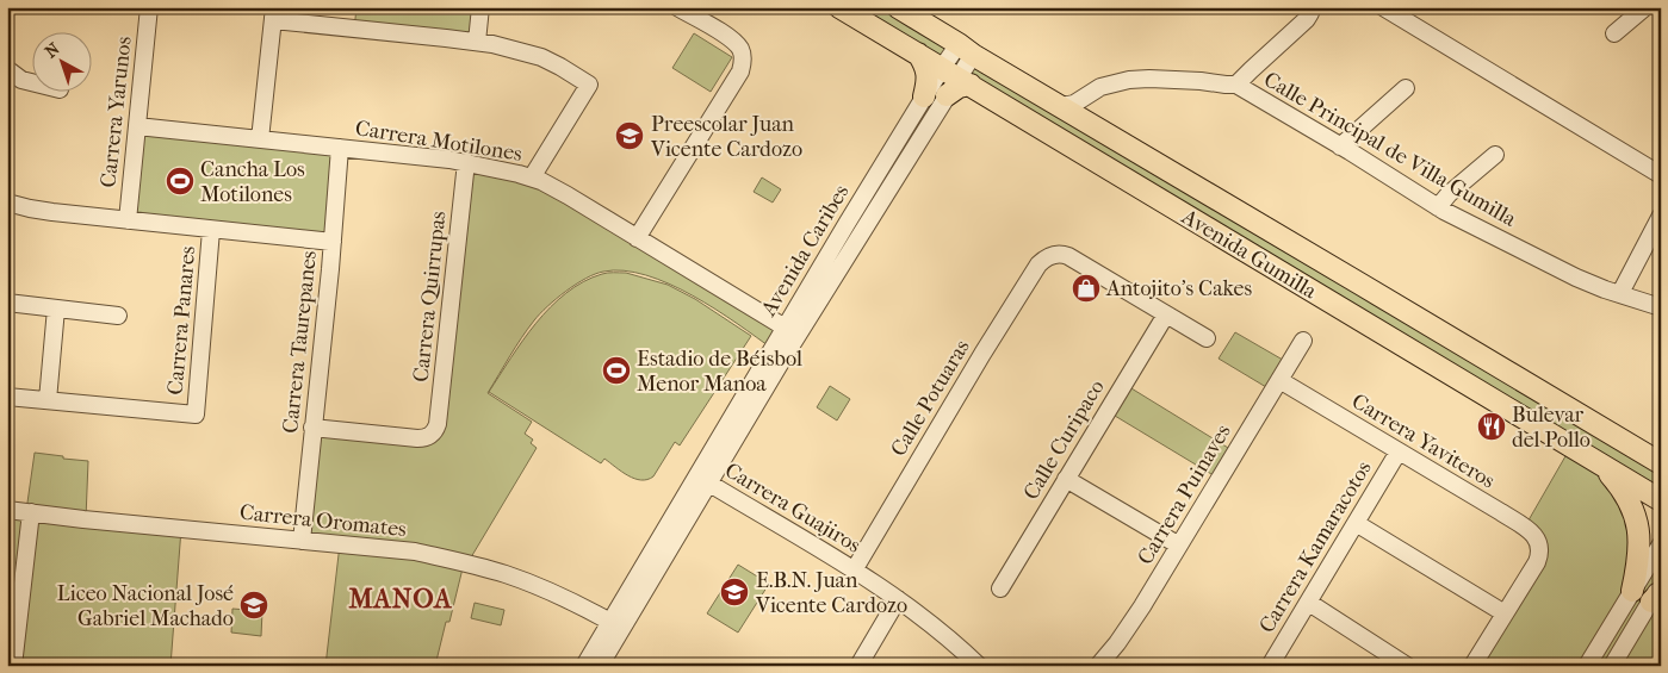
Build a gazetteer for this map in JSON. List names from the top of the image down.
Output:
{
  "streets": {
    "main road": ["Avenida Gumilla"],
    "street": [
      "Carrera Yarunos",
      "Carrera Motilones",
      "Calle Principal de Villa Gumilla",
      "Avenida Caribes",
      "Carrera Quirrupas",
      "Carrera Panares",
      "Carrera Taurepanes",
      "Calle Potuaras",
      "Calle Curipaco",
      "Carrera Yaviteros",
      "Carrera Puinaves",
      "Carrera Guajiros",
      "Carrera Oromates",
      "Carrera Kamaracotos"
    ]
  },
  "crossings": [
    ["Carrera Yarunos", "Carrera Motilones"],
    ["Carrera Motilones", "Avenida Caribes"],
    ["Carrera Motilones", "Carrera Quirrupas"],
    ["Carrera Motilones", "Carrera Taurepanes"],
    ["Calle Principal de Villa Gumilla", "Avenida Gumilla"],
    ["Avenida Caribes", "Avenida Gumilla"],
    ["Avenida Caribes", "Carrera Guajiros"],
    ["Avenida Caribes", "Carrera Oromates"],
    ["Carrera Quirrupas", "Carrera Taurepanes"],
    ["Carrera Taurepanes", "Carrera Oromates"],
    ["Calle Potuaras", "Calle Curipaco"],
    ["Calle Potuaras", "Carrera Guajiros"],
    ["Carrera Yaviteros", "Carrera Puinaves"],
    ["Carrera Yaviteros", "Carrera Kamaracotos"]
  ],
  "districts": ["MANOA"],
  "places": {
    "school or university": ["Preescolar Juan Vicente Cardozo", "E.B.N. Juan Vicente Cardozo", "Liceo Nacional José Gabriel Machado"],
    "sports": ["Cancha Los Motilones", "Estadio de Béisbol Menor Manoa"],
    "shop": ["Antojito's Cakes"],
    "restaurant": ["Bulevar del Pollo"]
  },
  "north": "top left"
}
